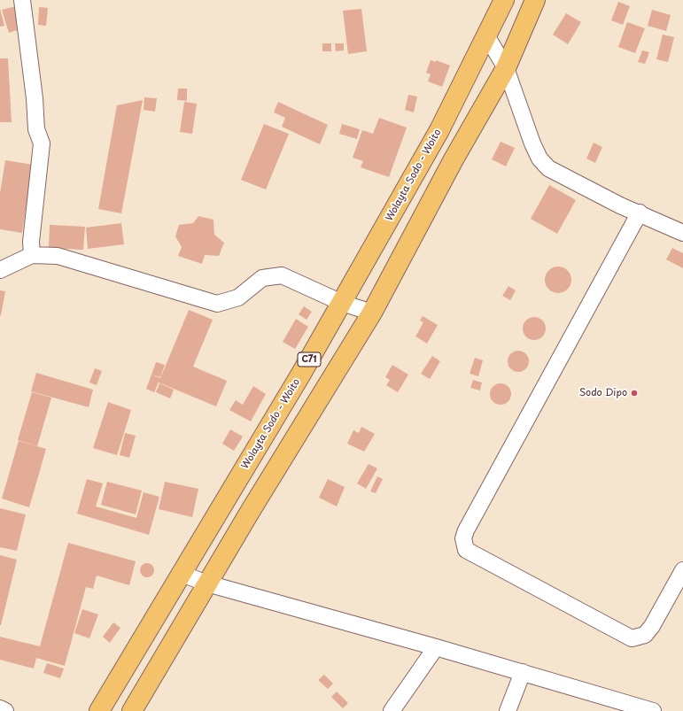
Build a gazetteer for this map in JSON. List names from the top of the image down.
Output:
{
  "streets": {
    "highway": ["Wolayta Sodo - Woito", "C71"]
  },
  "places": ["Sodo Dipo"]
}
